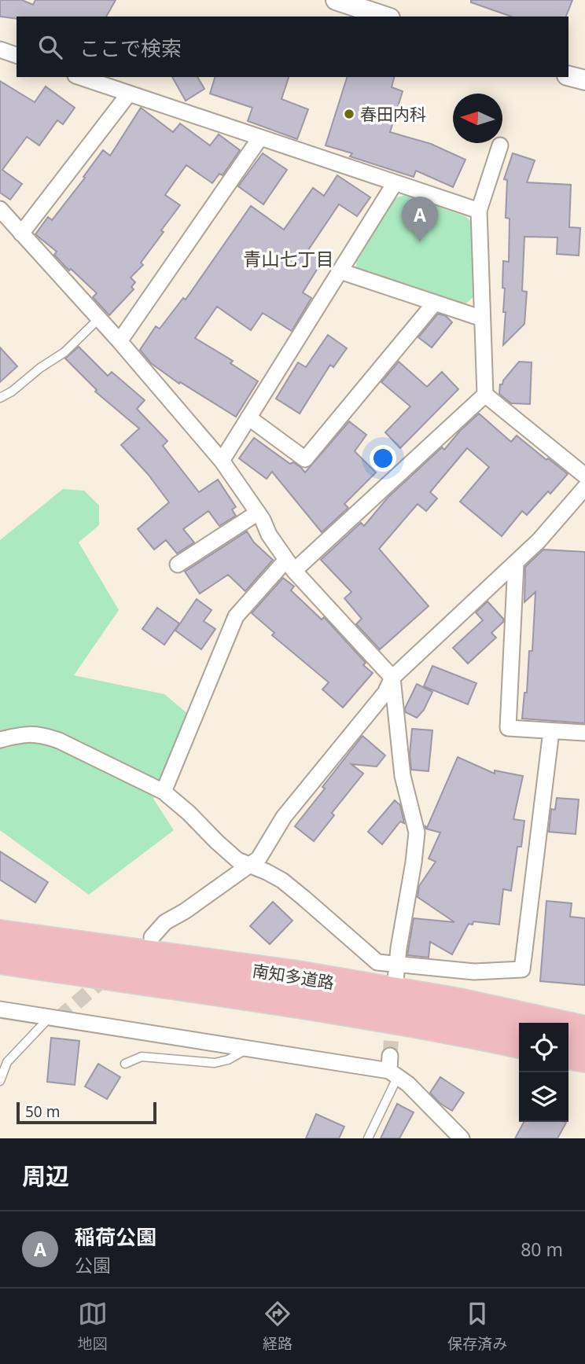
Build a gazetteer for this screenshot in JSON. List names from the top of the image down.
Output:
{
  "streets": {
    "highway": ["南知多道路"]
  },
  "districts": ["青山七丁目"],
  "places": ["春田内科"],
  "scale_bar": "50 m",
  "north": "left",
  "page": {
    "search": "ここで検索",
    "pins": "A",
    "scale": "50 m",
    "heading": "周辺",
    "list": [
      {
        "mark": "A",
        "name": "稲荷公園",
        "note": "公園",
        "value": "80 m"
      }
    ],
    "nav": ["地図", "経路", "保存済み"]
  }
}
